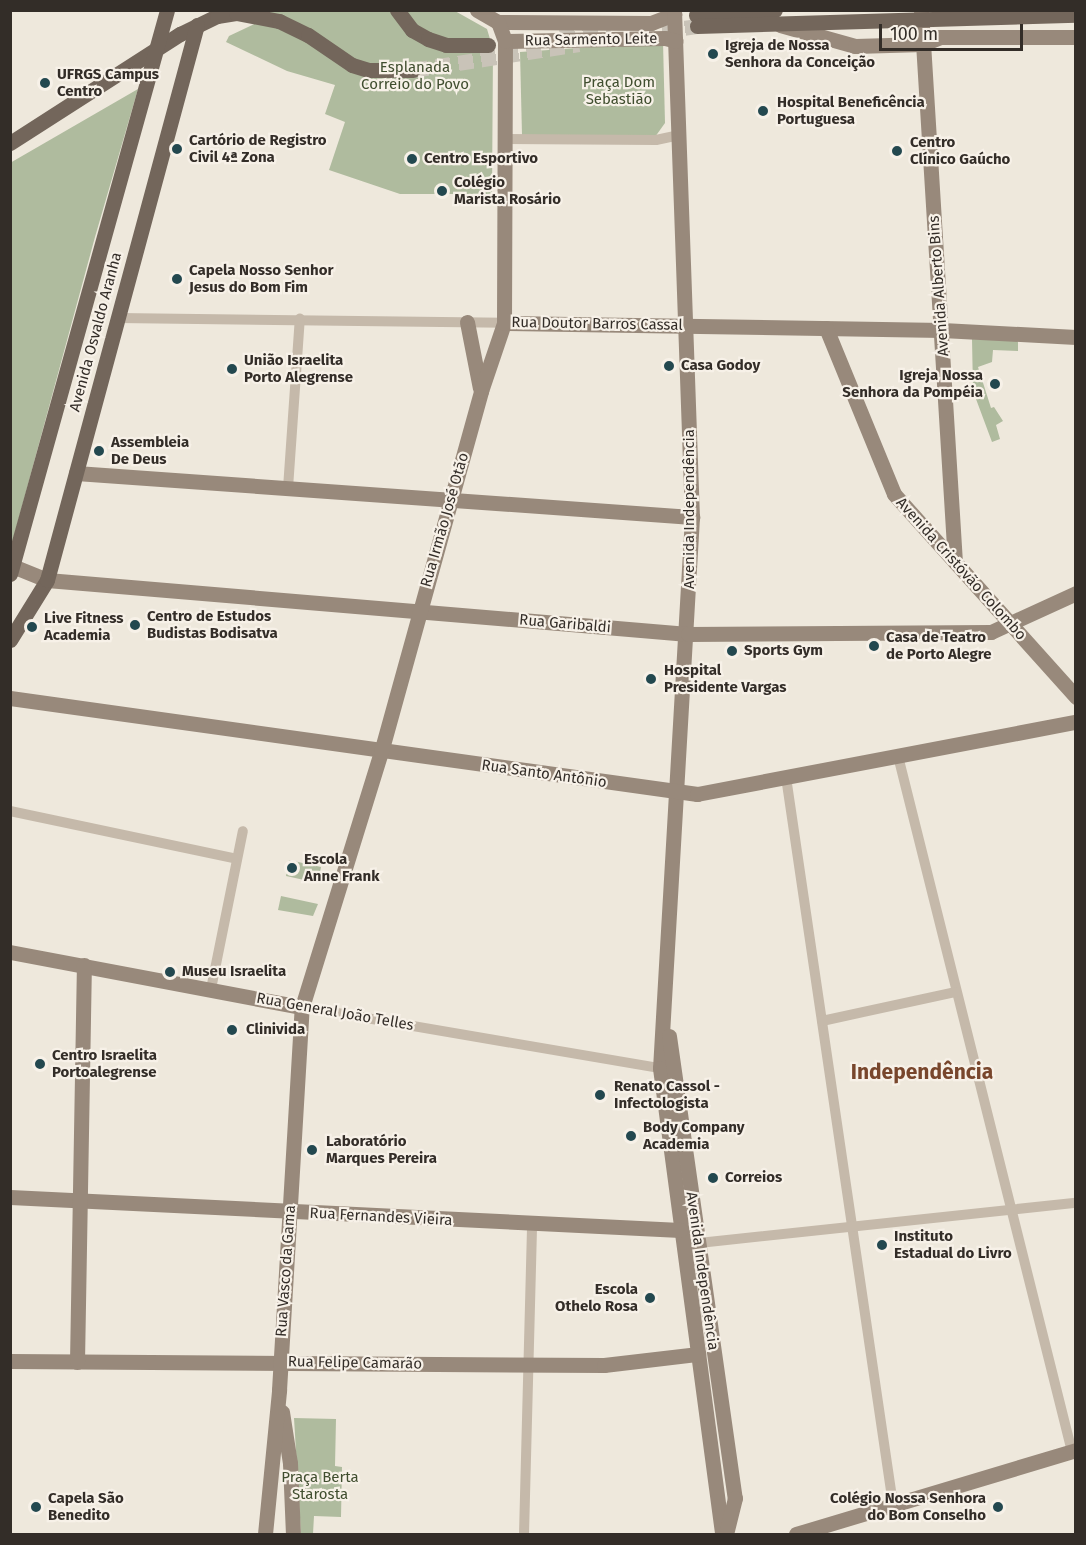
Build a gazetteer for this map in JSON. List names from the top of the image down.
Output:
{
  "streets": {
    "main road": ["Avenida Osvaldo Aranha"],
    "street": [
      "Rua Sarmento Leite",
      "Avenida Alberto Bins",
      "Rua Doutor Barros Cassal",
      "Avenida Independência",
      "Rua Irmão José Otão",
      "Avenida Cristóvão Colombo",
      "Rua Garibaldi",
      "Rua Santo Antônio",
      "Rua General João Telles",
      "Rua Fernandes Vieira",
      "Rua Vasco da Gama",
      "Rua Felipe Camarão"
    ]
  },
  "crossings": [
    ["Rua Sarmento Leite", "Avenida Independência"],
    ["Rua Sarmento Leite", "Rua Irmão José Otão"],
    ["Avenida Alberto Bins", "Rua Doutor Barros Cassal"],
    ["Avenida Alberto Bins", "Avenida Cristóvão Colombo"],
    ["Rua Doutor Barros Cassal", "Avenida Osvaldo Aranha"],
    ["Rua Doutor Barros Cassal", "Avenida Independência"],
    ["Rua Doutor Barros Cassal", "Rua Irmão José Otão"],
    ["Rua Doutor Barros Cassal", "Avenida Cristóvão Colombo"],
    ["Avenida Osvaldo Aranha", "Rua Garibaldi"],
    ["Avenida Independência", "Rua Garibaldi"],
    ["Avenida Independência", "Rua Santo Antônio"],
    ["Avenida Independência", "Rua General João Telles"],
    ["Avenida Independência", "Rua Fernandes Vieira"],
    ["Avenida Independência", "Rua Felipe Camarão"],
    ["Rua Irmão José Otão", "Rua Garibaldi"],
    ["Rua Irmão José Otão", "Rua Santo Antônio"],
    ["Rua Irmão José Otão", "Rua General João Telles"],
    ["Rua Irmão José Otão", "Rua Vasco da Gama"],
    ["Avenida Cristóvão Colombo", "Rua Garibaldi"],
    ["Rua General João Telles", "Rua Vasco da Gama"],
    ["Rua Fernandes Vieira", "Rua Vasco da Gama"],
    ["Rua Vasco da Gama", "Rua Felipe Camarão"]
  ],
  "districts": ["Independência"],
  "parks": ["Esplanada Correio do Povo", "Praça Dom Sebastião", "Praça Berta Starosta"],
  "places": [
    "Igreja de Nossa Senhora da Conceição",
    "UFRGS Campus Centro",
    "Hospital Beneficência Portuguesa",
    "Cartório de Registro Civil 4ª Zona",
    "Centro Clínico Gaúcho",
    "Centro Esportivo",
    "Colégio Marista Rosário",
    "Capela Nosso Senhor Jesus do Bom Fim",
    "Casa Godoy",
    "União Israelita Porto Alegrense",
    "Igreja Nossa Senhora da Pompéia",
    "Assembleia De Deus",
    "Centro de Estudos Budistas Bodisatva",
    "Live Fitness Academia",
    "Casa de Teatro de Porto Alegre",
    "Sports Gym",
    "Hospital Presidente Vargas",
    "Escola Anne Frank",
    "Museu Israelita",
    "Clinivida",
    "Centro Israelita Portoalegrense",
    "Renato Cassol - Infectologista",
    "Body Company Academia",
    "Laboratório Marques Pereira",
    "Correios",
    "Instituto Estadual do Livro",
    "Escola Othelo Rosa",
    "Capela São Benedito",
    "Colégio Nossa Senhora do Bom Conselho"
  ],
  "scale_bar": "100 m"
}
